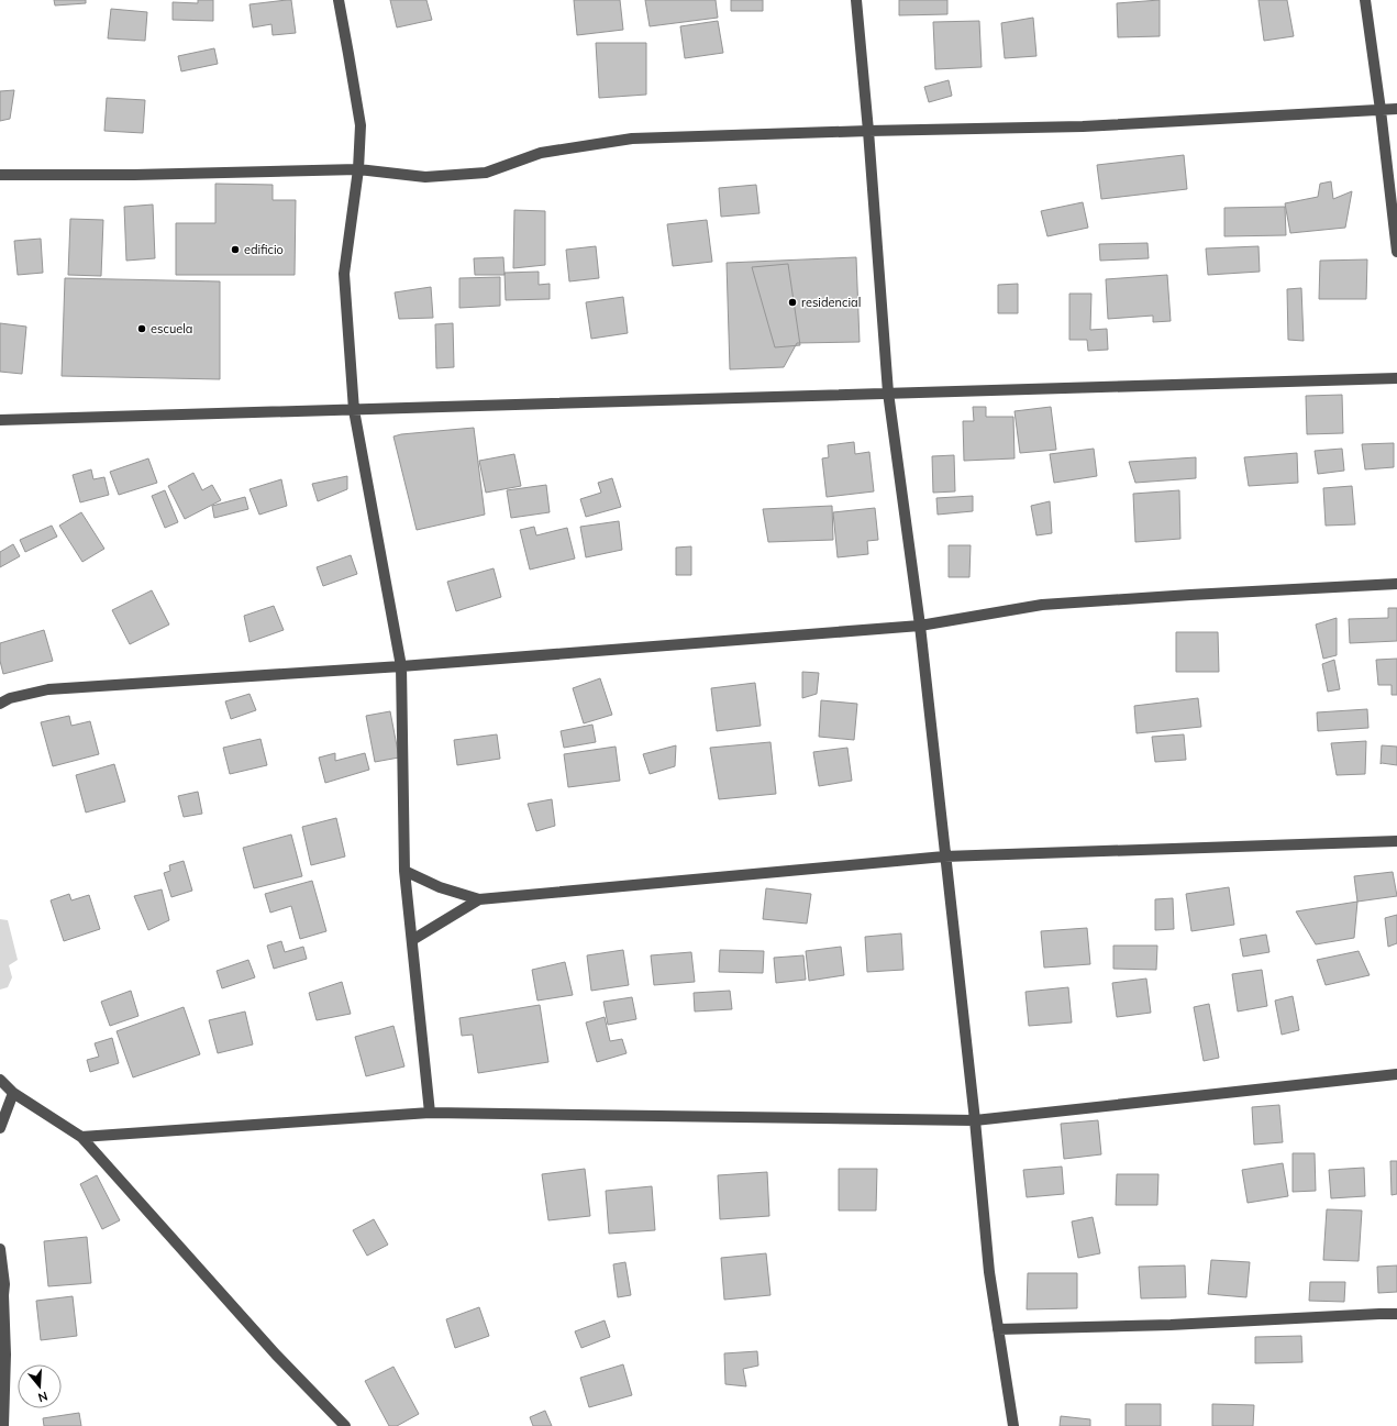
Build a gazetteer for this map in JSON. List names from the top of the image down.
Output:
{
  "places": ["edificio", "residencial", "escuela"],
  "north": "bottom"
}
